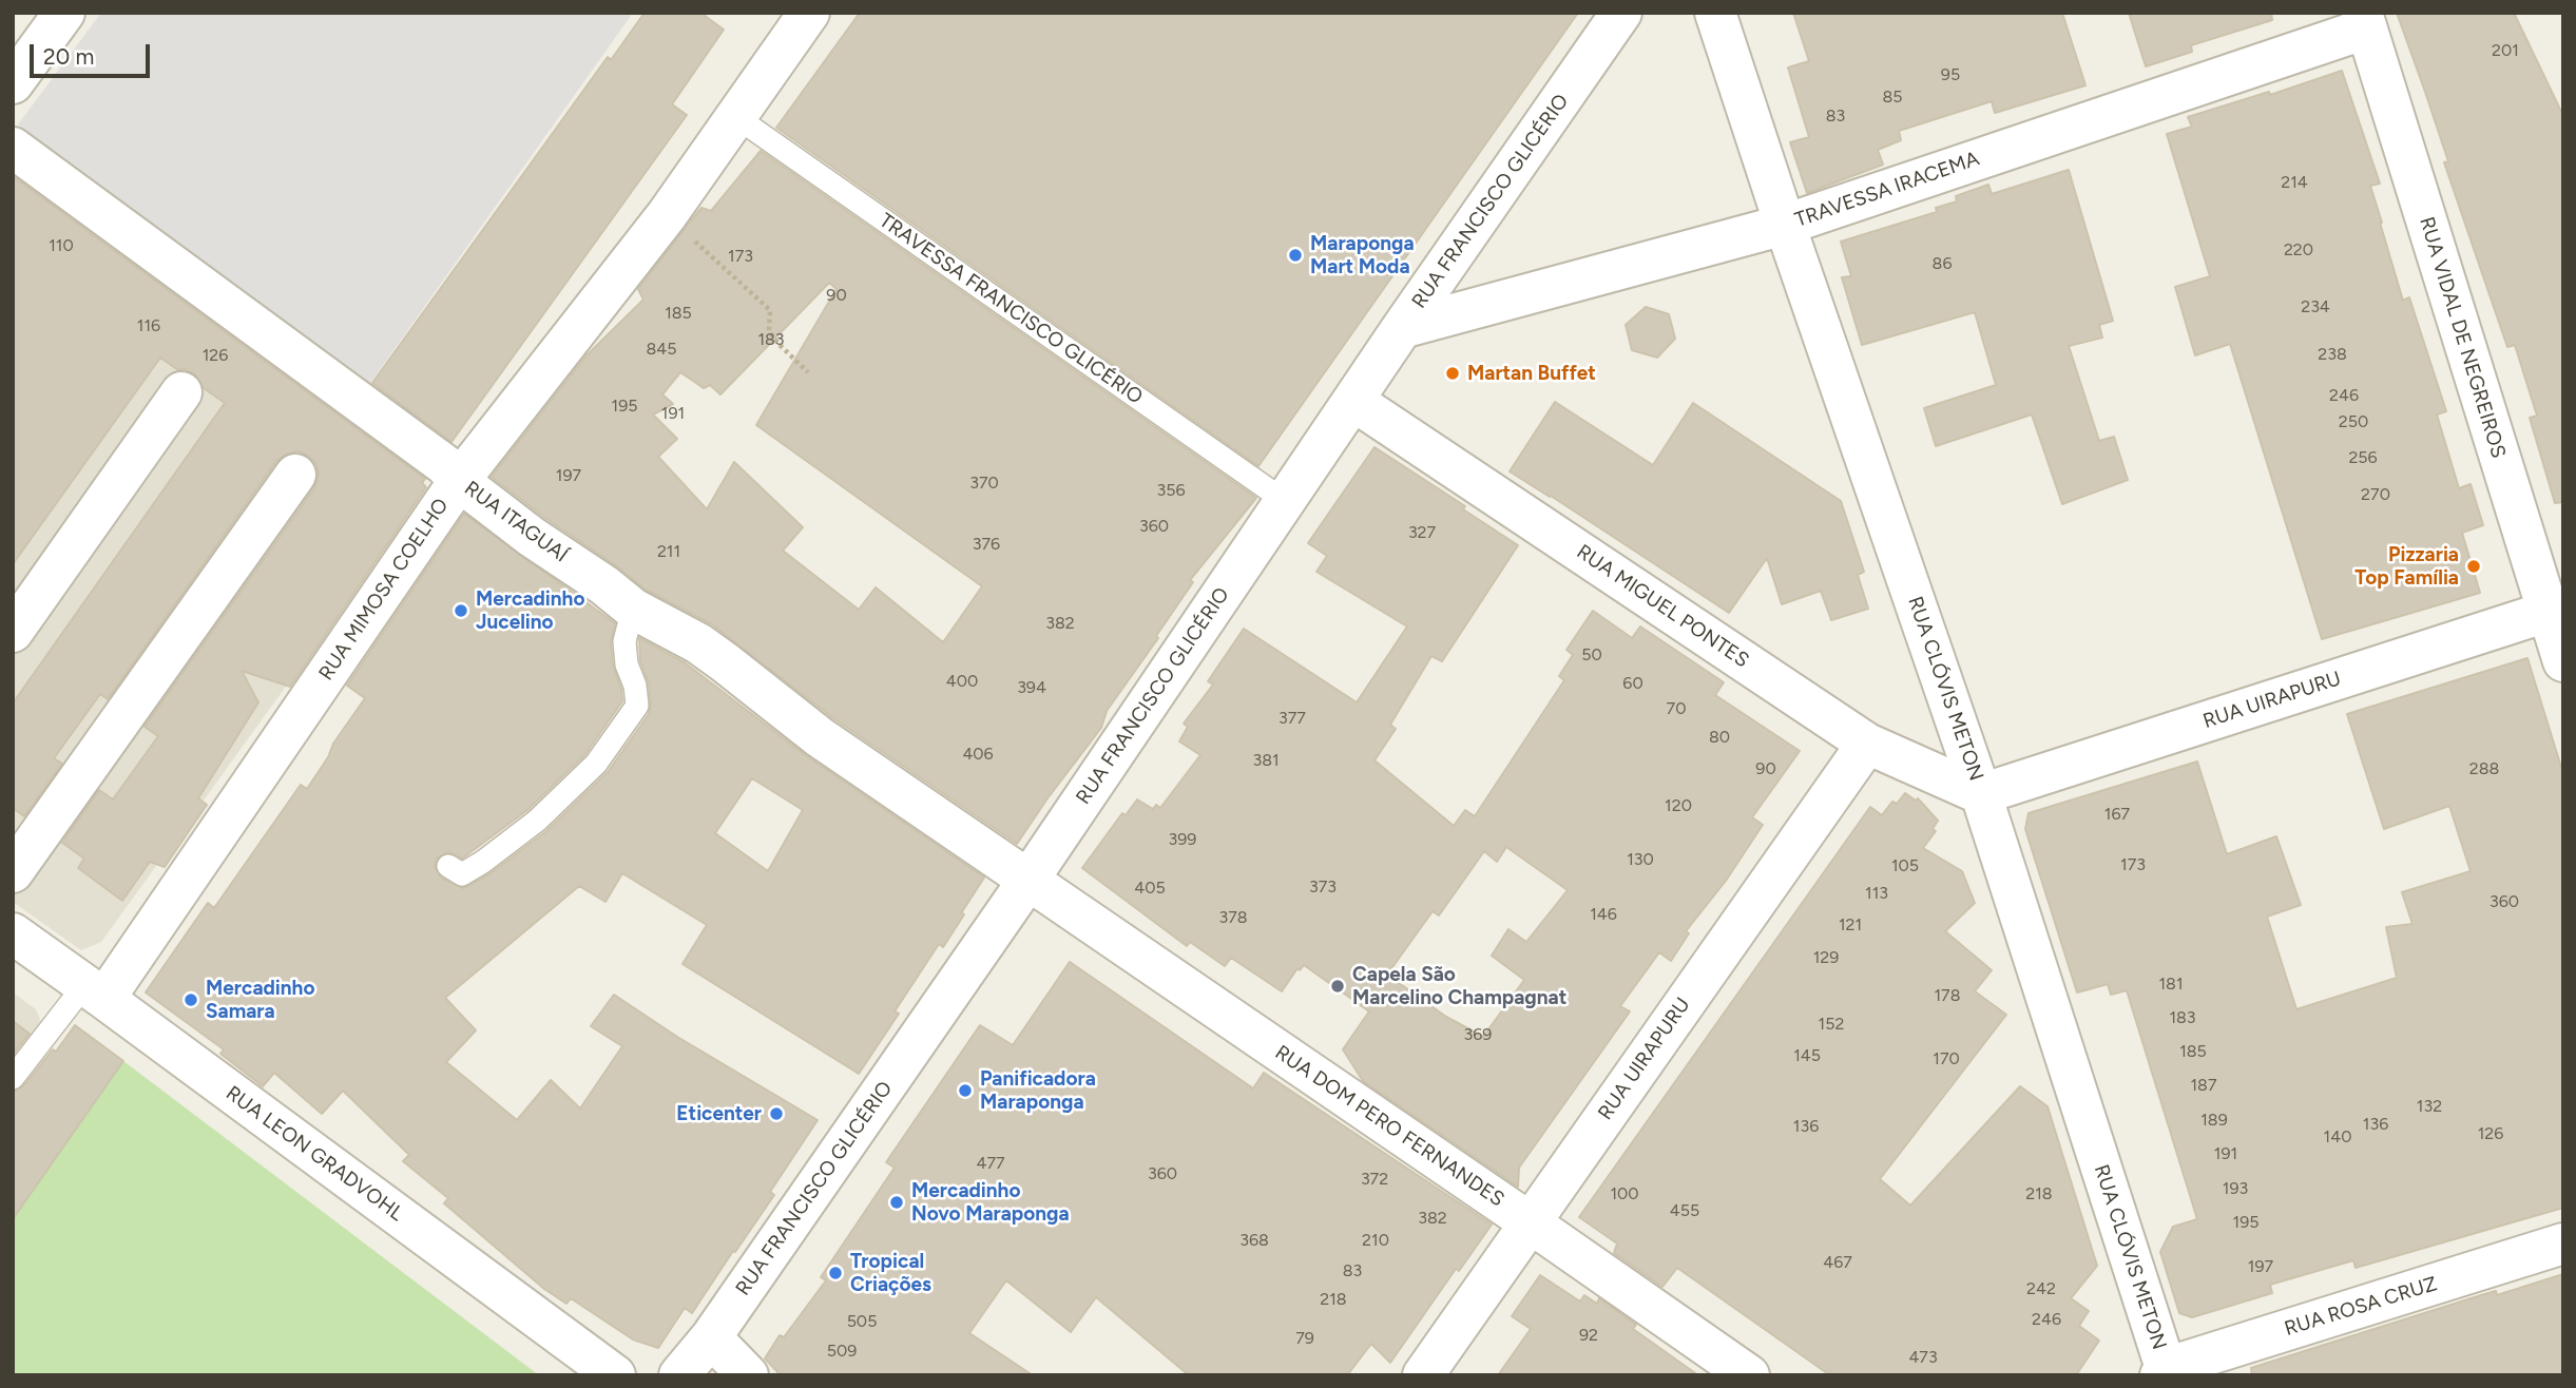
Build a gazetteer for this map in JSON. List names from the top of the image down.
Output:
{
  "streets": {
    "street": [
      "TRAVESSA IRACEMA",
      "RUA FRANCISCO GLICÉRIO",
      "RUA VIDAL DE NEGREIROS",
      "RUA ITAGUAÍ",
      "RUA MIMOSA COELHO",
      "RUA MIGUEL PONTES",
      "RUA CLÓVIS METON",
      "RUA UIRAPURU",
      "RUA DOM PERO FERNANDES",
      "RUA LEON GRADVOHL",
      "RUA ROSA CRUZ"
    ],
    "lane": ["TRAVESSA FRANCISCO GLICÉRIO"]
  },
  "crossings": [
    ["TRAVESSA IRACEMA", "RUA FRANCISCO GLICÉRIO"],
    ["TRAVESSA IRACEMA", "RUA VIDAL DE NEGREIROS"],
    ["TRAVESSA IRACEMA", "RUA CLÓVIS METON"],
    ["RUA FRANCISCO GLICÉRIO", "TRAVESSA FRANCISCO GLICÉRIO"],
    ["RUA FRANCISCO GLICÉRIO", "RUA ITAGUAÍ"],
    ["RUA FRANCISCO GLICÉRIO", "RUA MIGUEL PONTES"],
    ["RUA FRANCISCO GLICÉRIO", "RUA DOM PERO FERNANDES"],
    ["TRAVESSA FRANCISCO GLICÉRIO", "RUA MIMOSA COELHO"],
    ["RUA VIDAL DE NEGREIROS", "RUA UIRAPURU"],
    ["RUA ITAGUAÍ", "RUA MIMOSA COELHO"],
    ["RUA ITAGUAÍ", "RUA DOM PERO FERNANDES"],
    ["RUA MIMOSA COELHO", "RUA LEON GRADVOHL"],
    ["RUA MIGUEL PONTES", "RUA CLÓVIS METON"],
    ["RUA MIGUEL PONTES", "RUA UIRAPURU"],
    ["RUA CLÓVIS METON", "RUA UIRAPURU"],
    ["RUA CLÓVIS METON", "RUA ROSA CRUZ"],
    ["RUA UIRAPURU", "RUA DOM PERO FERNANDES"]
  ],
  "places": [
    "Maraponga Mart Moda",
    "Martan Buffet",
    "Pizzaria Top Família",
    "Mercadinho Jucelino",
    "Capela São Marcelino Champagnat",
    "Mercadinho Samara",
    "Panificadora Maraponga",
    "Eticenter",
    "Mercadinho Novo Maraponga",
    "Tropical Criações"
  ],
  "house_numbers": [
    "201",
    "95",
    "85",
    "83",
    "214",
    "110",
    "220",
    "173",
    "86",
    "90",
    "234",
    "185",
    "116",
    "183",
    "845",
    "238",
    "126",
    "246",
    "195",
    "191",
    "250",
    "256",
    "197",
    "370",
    "356",
    "270",
    "360",
    "327",
    "376",
    "211",
    "382",
    "50",
    "400",
    "60",
    "394",
    "70",
    "377",
    "80",
    "406",
    "381",
    "90",
    "288",
    "120",
    "167",
    "399",
    "130",
    "173",
    "105",
    "373",
    "405",
    "113",
    "360",
    "146",
    "378",
    "121",
    "129",
    "181",
    "178",
    "183",
    "152",
    "369",
    "185",
    "145",
    "170",
    "187",
    "132",
    "189",
    "136",
    "136",
    "126",
    "140",
    "191",
    "477",
    "360",
    "372",
    "193",
    "100",
    "218",
    "455",
    "382",
    "195",
    "368",
    "210",
    "467",
    "197",
    "83",
    "242",
    "218",
    "246",
    "505",
    "92",
    "79",
    "509",
    "473"
  ],
  "scale_bar": "20 m"
}
